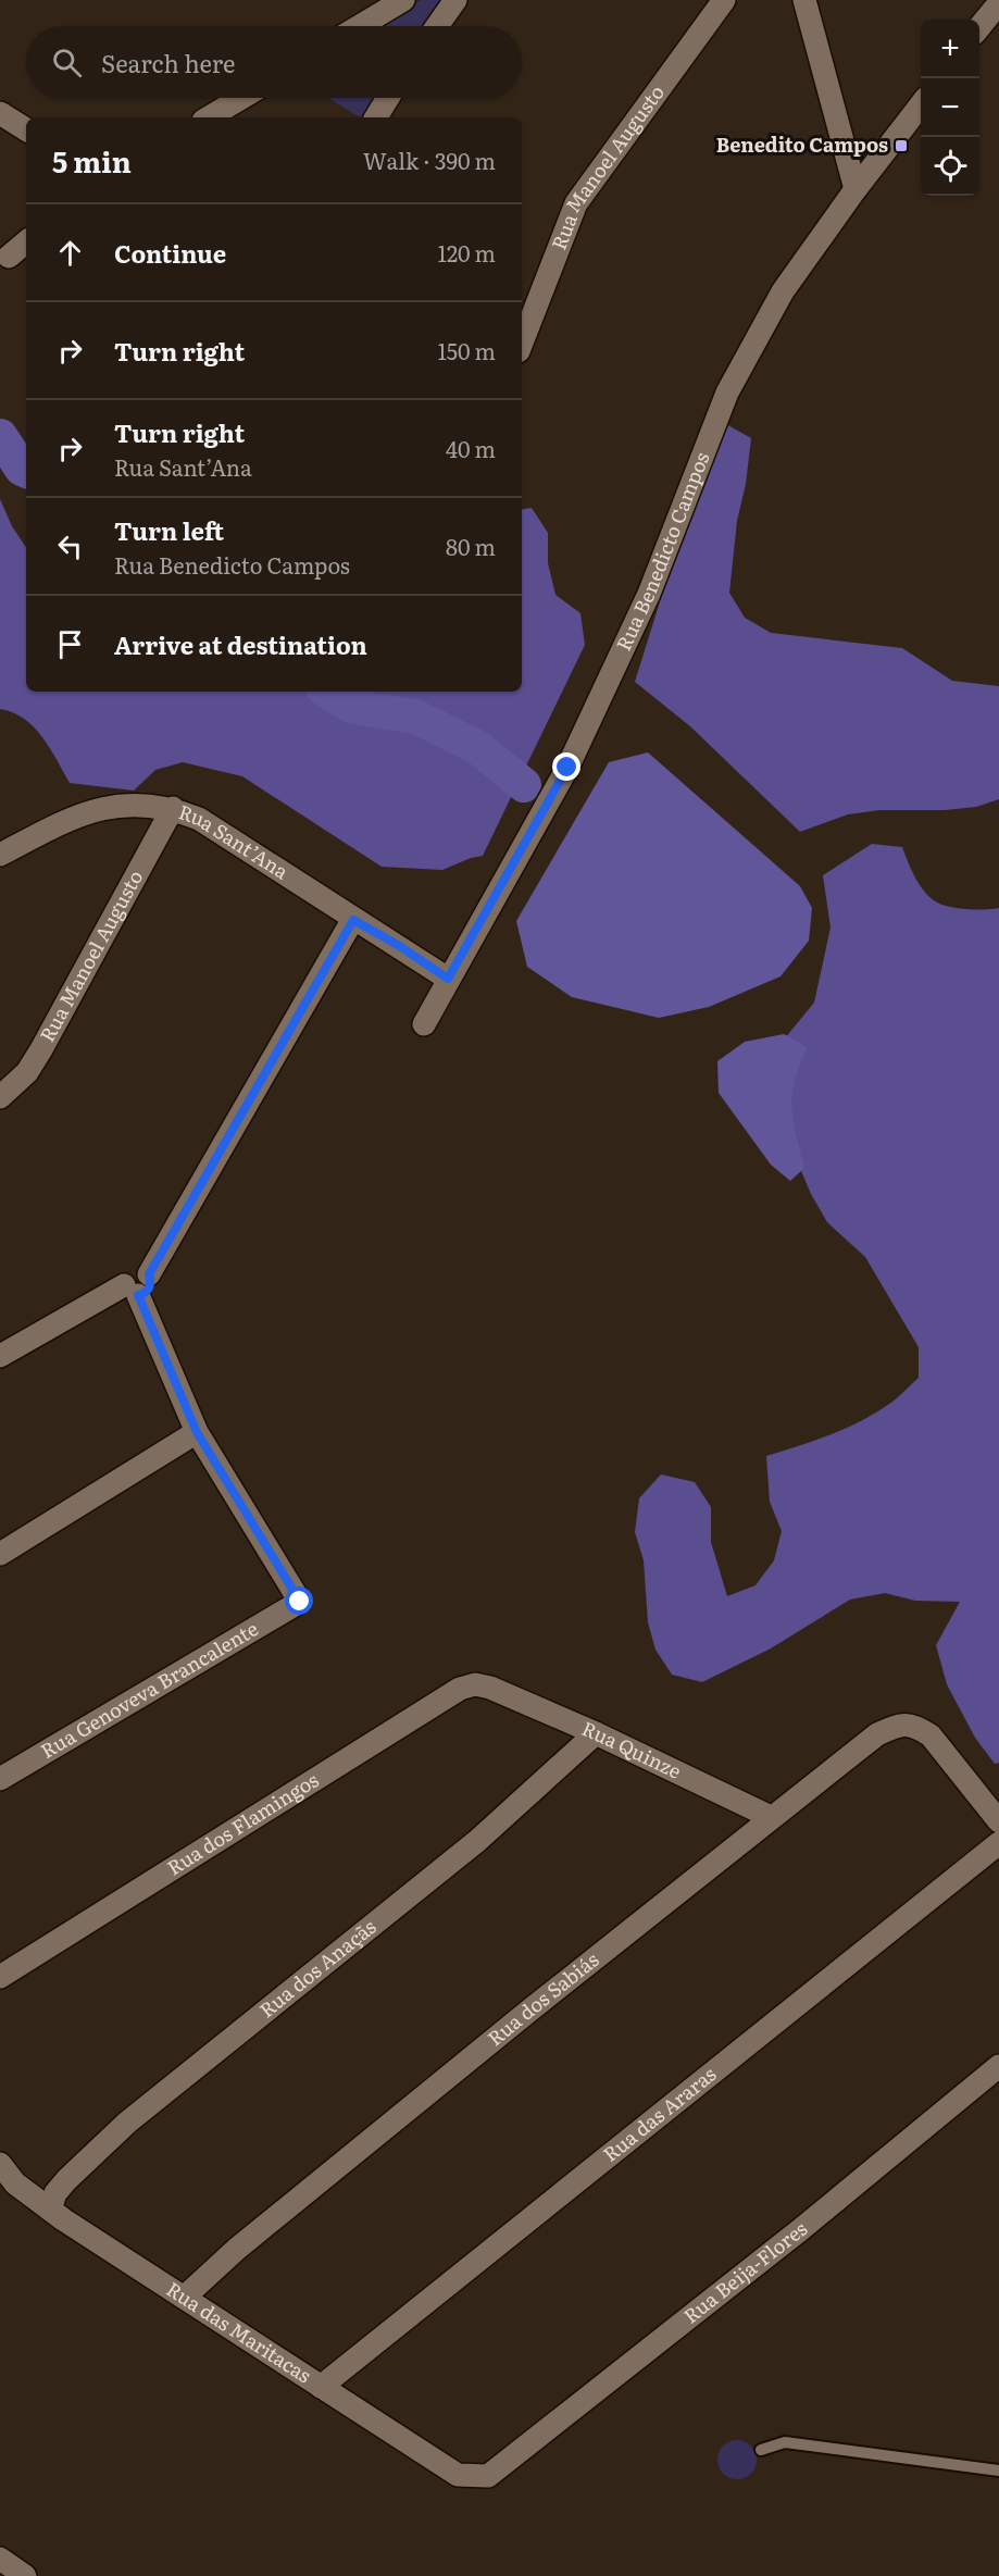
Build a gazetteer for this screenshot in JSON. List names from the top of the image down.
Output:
{
  "streets": {
    "street": [
      "Rua Manoel Augusto",
      "Rua Benedicto Campos",
      "Rua Sant’Ana",
      "Rua Genoveva Brancalente",
      "Rua Quinze",
      "Rua dos Flamingos",
      "Rua dos Anaçãs",
      "Rua dos Sabiás",
      "Rua das Araras",
      "Rua Beija-Flores",
      "Rua das Maritacas"
    ]
  },
  "crossings": [
    ["Rua Manoel Augusto", "Rua Sant’Ana"],
    ["Rua Benedicto Campos", "Rua Sant’Ana"],
    ["Rua Quinze", "Rua dos Flamingos"],
    ["Rua Quinze", "Rua dos Anaçãs"],
    ["Rua Quinze", "Rua dos Sabiás"],
    ["Rua dos Anaçãs", "Rua das Maritacas"],
    ["Rua dos Sabiás", "Rua das Maritacas"],
    ["Rua das Araras", "Rua das Maritacas"],
    ["Rua Beija-Flores", "Rua das Maritacas"]
  ],
  "places": {
    "transit": ["Benedito Campos"]
  },
  "page": {
    "map_buttons": ["+", "−"],
    "search": "Search here",
    "heading": ["5 min", "Walk · 390 m"],
    "list": [
      ["Continue", "120 m"],
      ["Turn right", "150 m"],
      ["Turn right", "Rua Sant’Ana", "40 m"],
      ["Turn left", "Rua Benedicto Campos", "80 m"],
      "Arrive at destination"
    ]
  }
}
